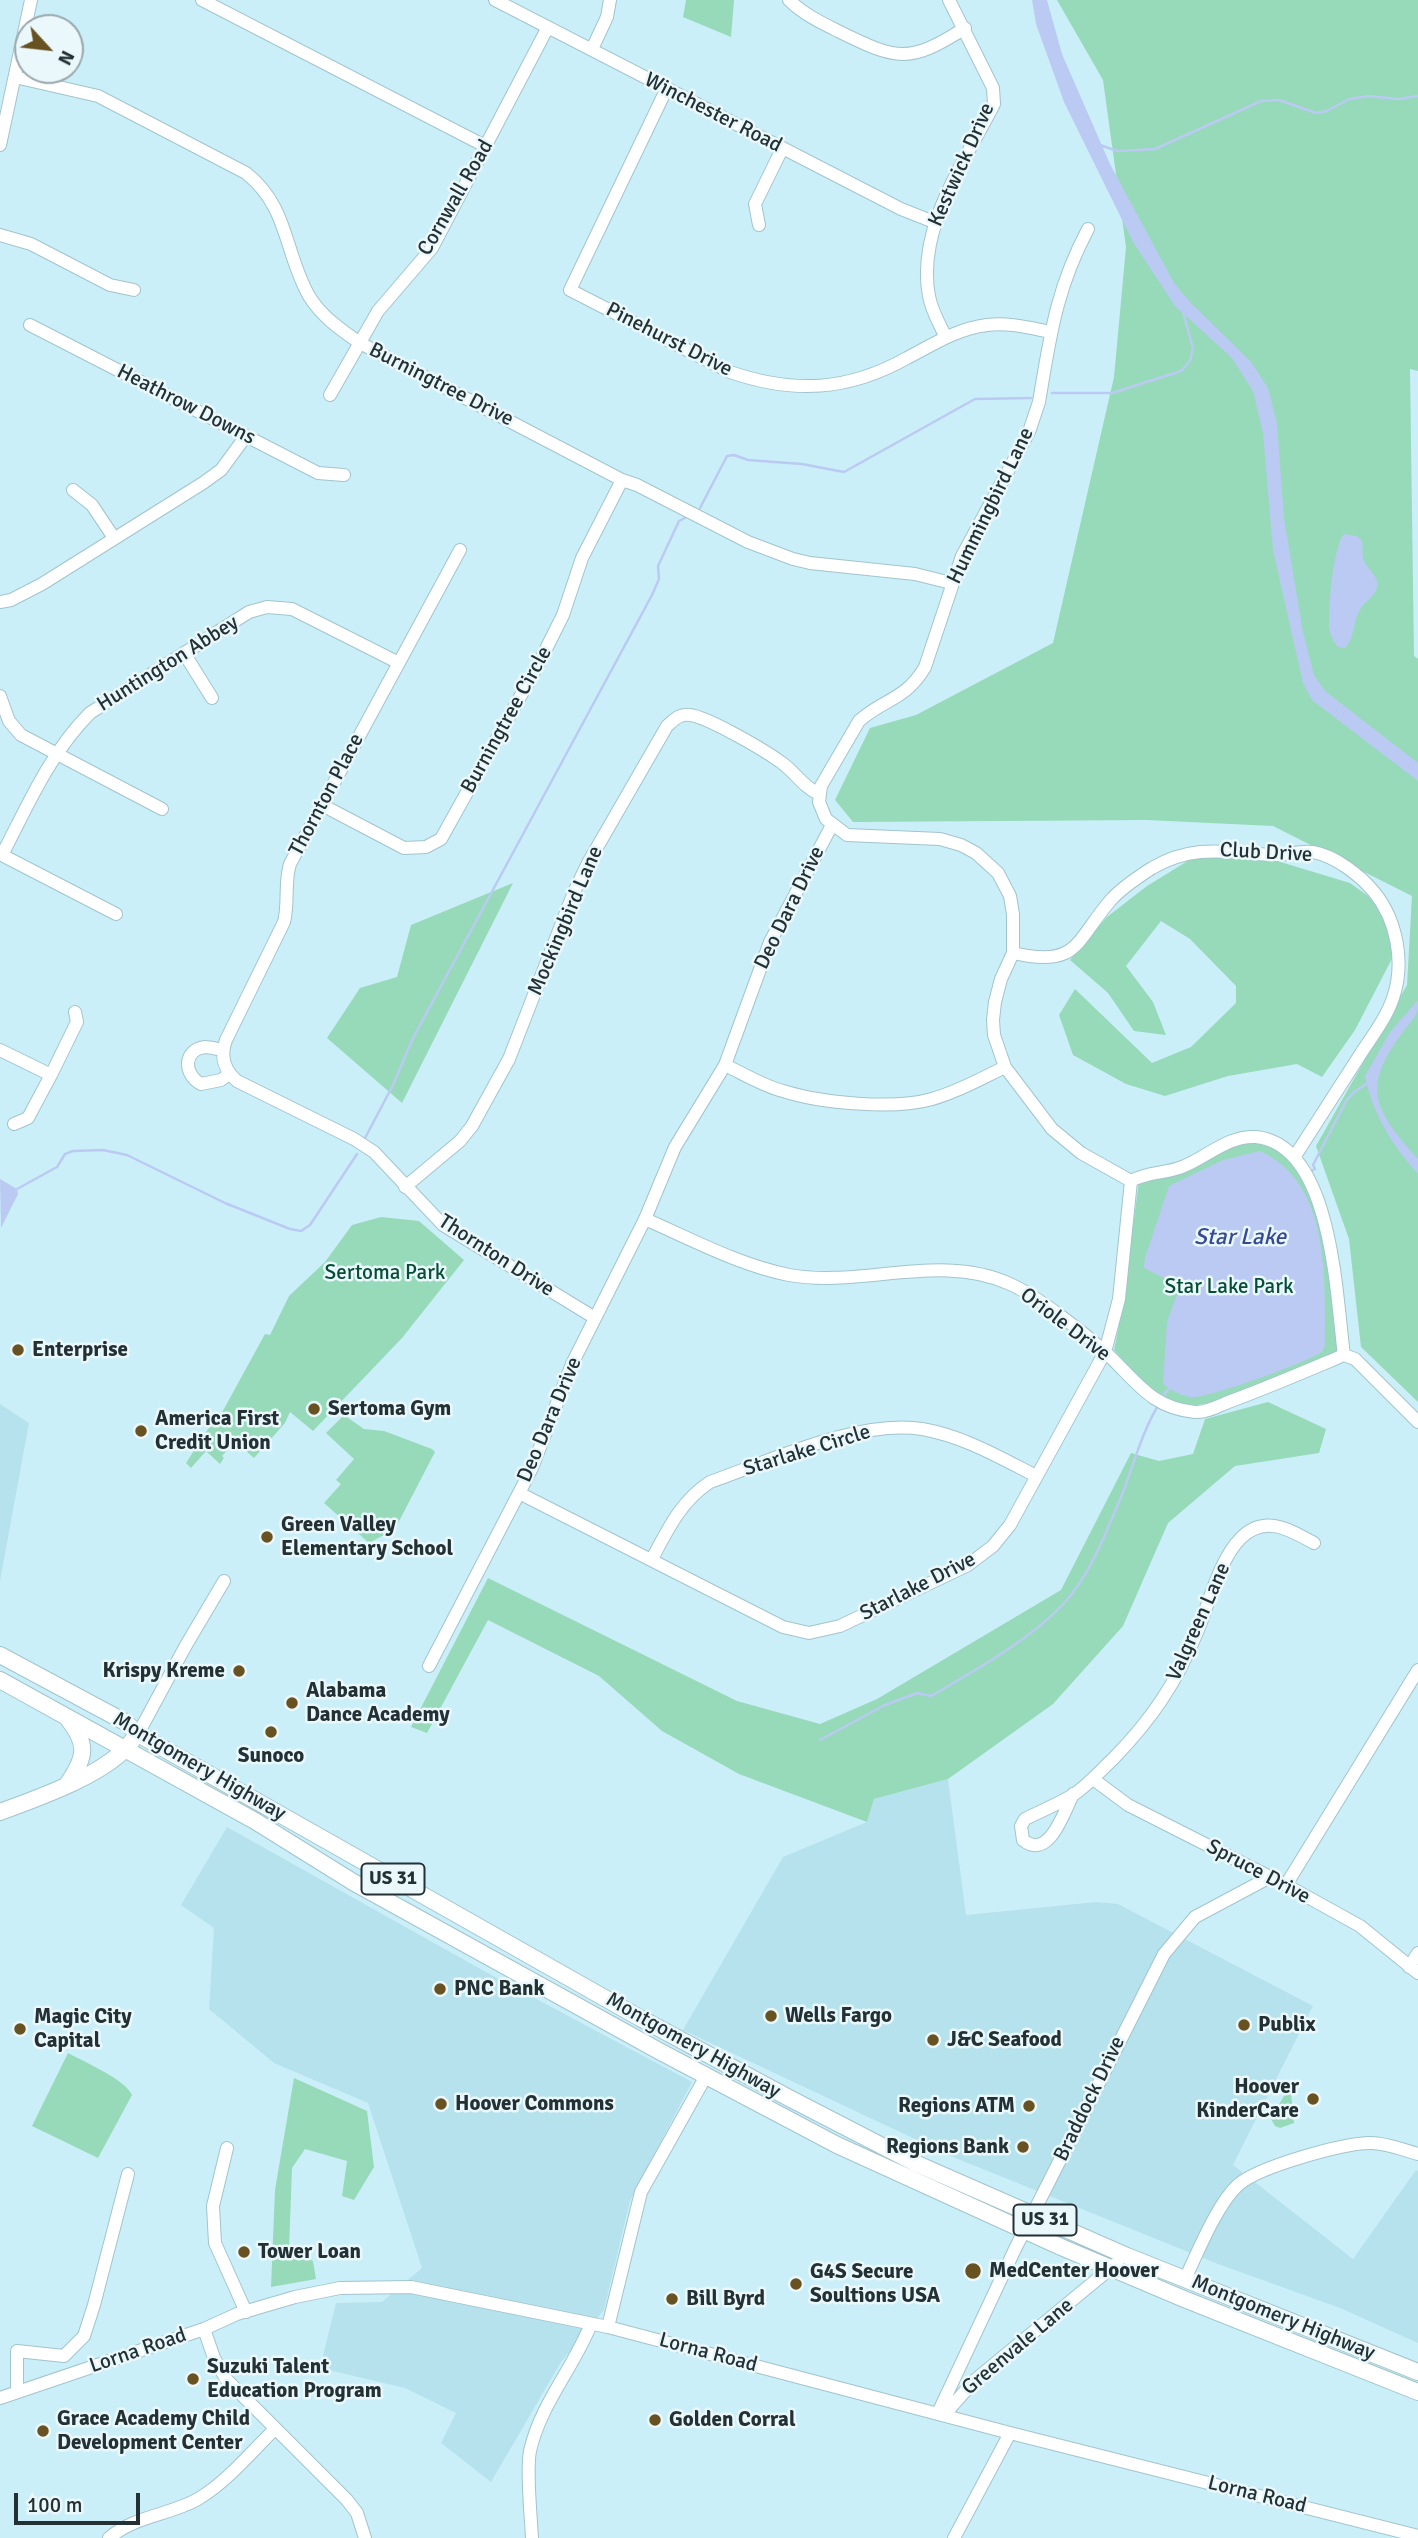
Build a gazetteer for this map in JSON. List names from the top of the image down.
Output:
{
  "streets": {
    "main road": ["Montgomery Highway", "US 31"],
    "street": [
      "Winchester Road",
      "Kestwick Drive",
      "Cornwall Road",
      "Pinehurst Drive",
      "Burningtree Drive",
      "Heathrow Downs",
      "Hummingbird Lane",
      "Huntington Abbey",
      "Burningtree Circle",
      "Thornton Place",
      "Club Drive",
      "Deo Dara Drive",
      "Mockingbird Lane",
      "Thornton Drive",
      "Oriole Drive",
      "Starlake Circle",
      "Starlake Drive",
      "Valgreen Lane",
      "Spruce Drive",
      "Braddock Drive",
      "Greenvale Lane",
      "Lorna Road"
    ]
  },
  "crossings": [
    ["Winchester Road", "Kestwick Drive"],
    ["Winchester Road", "Cornwall Road"],
    ["Winchester Road", "Pinehurst Drive"],
    ["Kestwick Drive", "Pinehurst Drive"],
    ["Cornwall Road", "Burningtree Drive"],
    ["Pinehurst Drive", "Hummingbird Lane"],
    ["Burningtree Drive", "Hummingbird Lane"],
    ["Burningtree Drive", "Burningtree Circle"],
    ["Hummingbird Lane", "Mockingbird Lane"],
    ["Huntington Abbey", "Thornton Place"],
    ["Burningtree Circle", "Thornton Place"],
    ["Thornton Place", "Thornton Drive"],
    ["Club Drive", "Deo Dara Drive"],
    ["Deo Dara Drive", "Thornton Drive"],
    ["Deo Dara Drive", "Oriole Drive"],
    ["Deo Dara Drive", "Starlake Drive"],
    ["Mockingbird Lane", "Thornton Drive"],
    ["Oriole Drive", "Starlake Drive"],
    ["Starlake Circle", "Starlake Drive"],
    ["Valgreen Lane", "Spruce Drive"],
    ["Montgomery Highway", "Braddock Drive"],
    ["Montgomery Highway", "Greenvale Lane"],
    ["Spruce Drive", "Braddock Drive"],
    ["Braddock Drive", "Greenvale Lane"],
    ["Greenvale Lane", "Lorna Road"]
  ],
  "water": ["Star Lake"],
  "parks": ["Sertoma Park", "Star Lake Park"],
  "places": [
    "Enterprise",
    "Sertoma Gym",
    "America First Credit Union",
    "Green Valley Elementary School",
    "Krispy Kreme",
    "Alabama Dance Academy",
    "Sunoco",
    "PNC Bank",
    "Wells Fargo",
    "Publix",
    "Magic City Capital",
    "J&C Seafood",
    "Hoover KinderCare",
    "Hoover Commons",
    "Regions ATM",
    "Regions Bank",
    "Tower Loan",
    "MedCenter Hoover",
    "G4S Secure Soultions USA",
    "Bill Byrd",
    "Suzuki Talent Education Program",
    "Golden Corral",
    "Grace Academy Child Development Center"
  ],
  "scale_bar": "100 m",
  "north": "bottom right"
}
